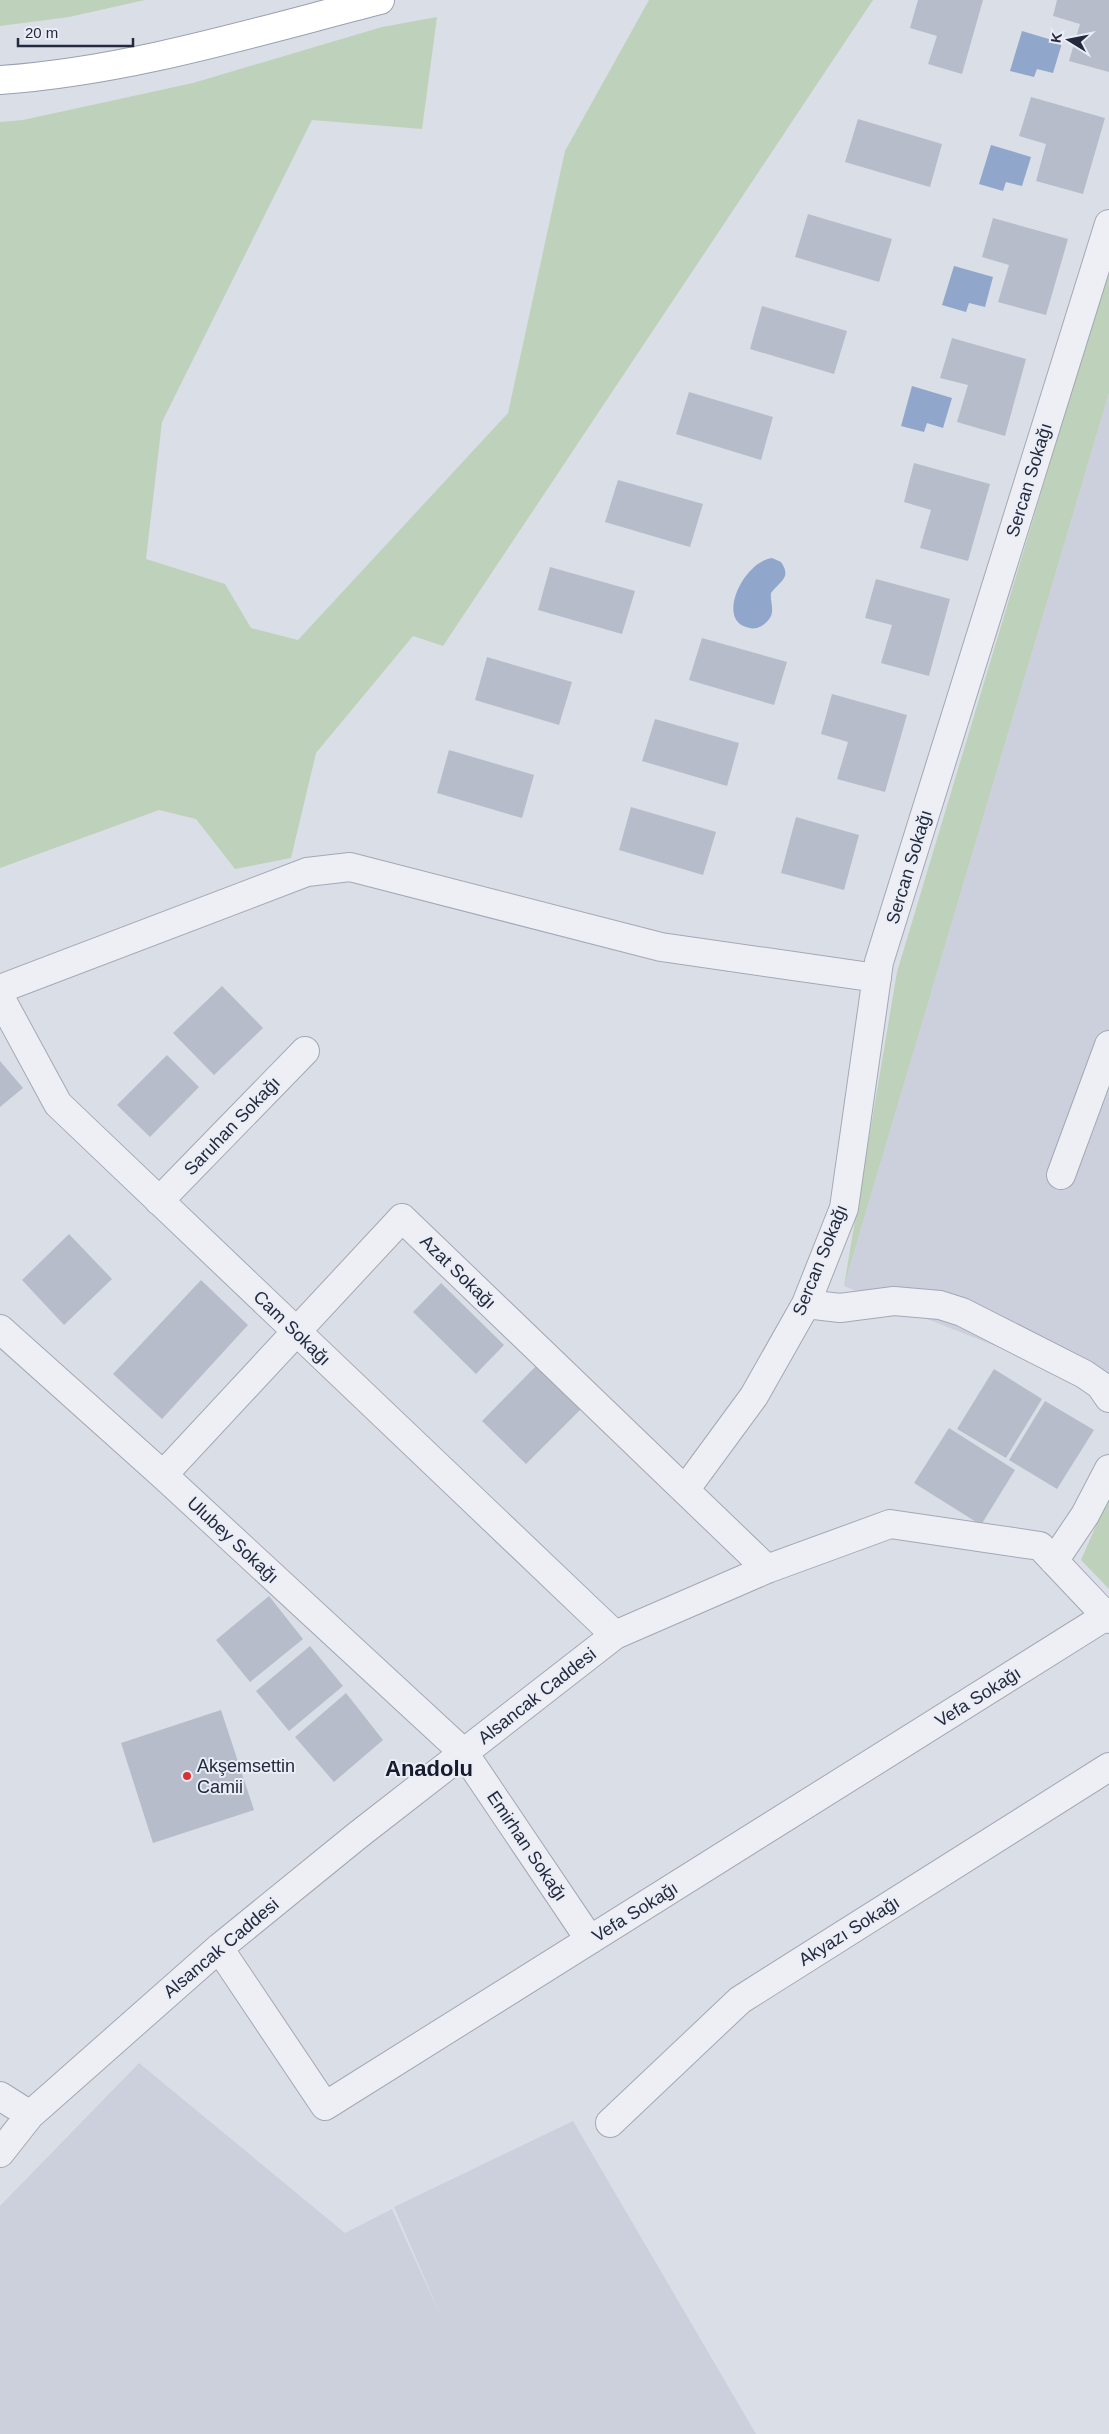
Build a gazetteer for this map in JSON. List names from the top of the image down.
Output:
{
  "streets": {
    "street": [
      "Sercan Sokağı",
      "Saruhan Sokağı",
      "Azat Sokağı",
      "Cam Sokağı",
      "Ulubey Sokağı",
      "Alsancak Caddesi",
      "Vefa Sokağı",
      "Emirhan Sokağı",
      "Akyazı Sokağı"
    ]
  },
  "crossings": [
    ["Sercan Sokağı", "Azat Sokağı"],
    ["Saruhan Sokağı", "Cam Sokağı"],
    ["Azat Sokağı", "Cam Sokağı"],
    ["Azat Sokağı", "Ulubey Sokağı"],
    ["Azat Sokağı", "Alsancak Caddesi"],
    ["Cam Sokağı", "Alsancak Caddesi"],
    ["Ulubey Sokağı", "Alsancak Caddesi"],
    ["Ulubey Sokağı", "Emirhan Sokağı"],
    ["Alsancak Caddesi", "Vefa Sokağı"],
    ["Alsancak Caddesi", "Emirhan Sokağı"],
    ["Vefa Sokağı", "Emirhan Sokağı"]
  ],
  "districts": ["Anadolu"],
  "places": ["Akşemsettin Camii"],
  "scale_bar": "20 m",
  "north": "left"
}
